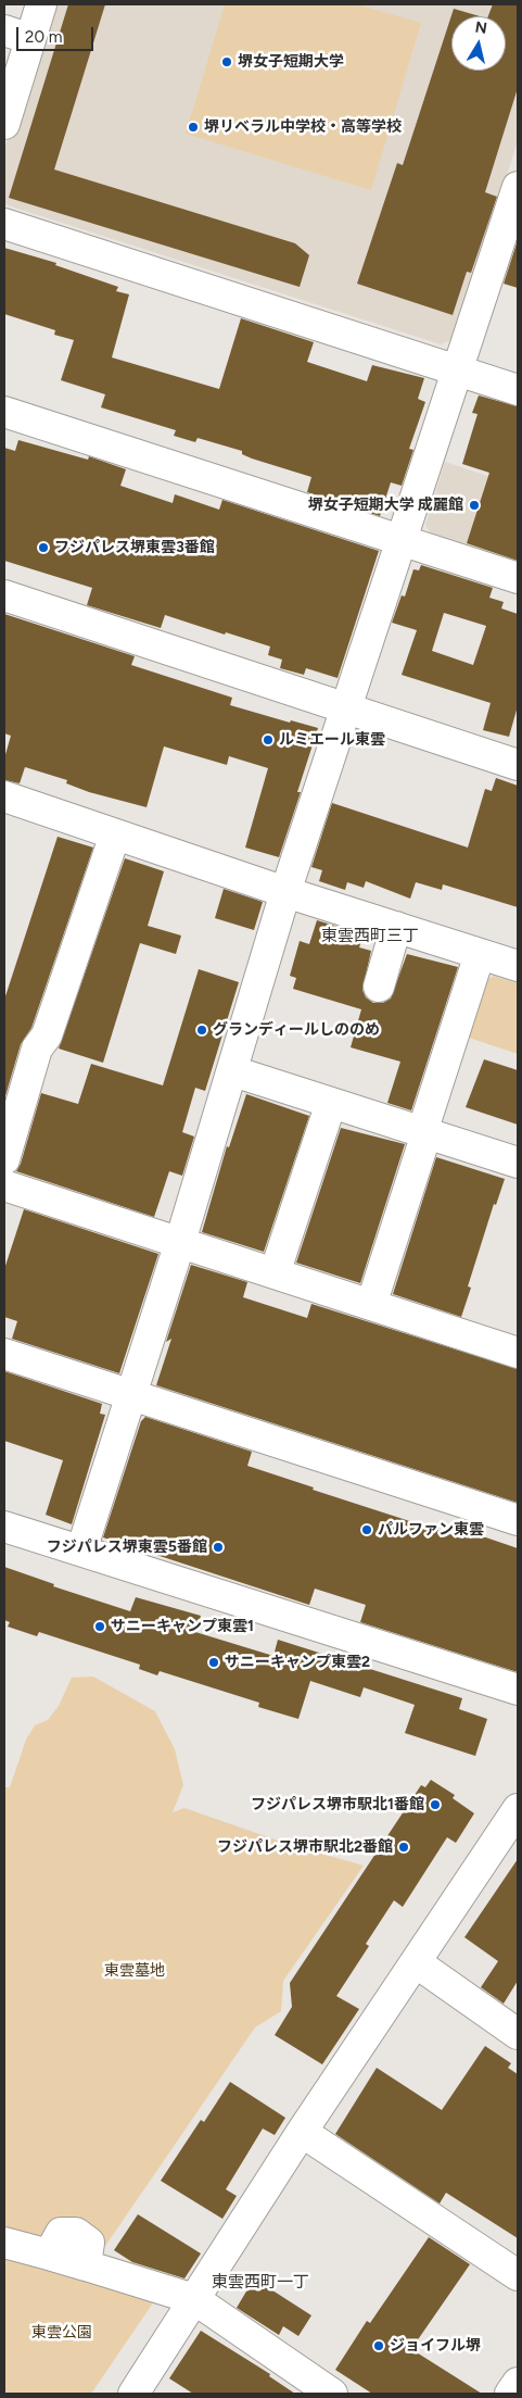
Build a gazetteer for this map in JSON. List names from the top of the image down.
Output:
{
  "districts": ["東雲西町三丁", "東雲西町一丁"],
  "parks": ["東雲墓地", "東雲公園"],
  "places": [
    "堺女子短期大学",
    "堺リベラル中学校・高等学校",
    "堺女子短期大学 成麗館",
    "フジパレス堺東雲3番館",
    "ルミエール東雲",
    "グランディールしののめ",
    "パルファン東雲",
    "フジパレス堺東雲5番館",
    "サニーキャンプ東雲1",
    "サニーキャンプ東雲2",
    "フジパレス堺市駅北1番館",
    "フジパレス堺市駅北2番館",
    "ジョイフル堺"
  ],
  "scale_bar": "20 m",
  "north": "top"
}
